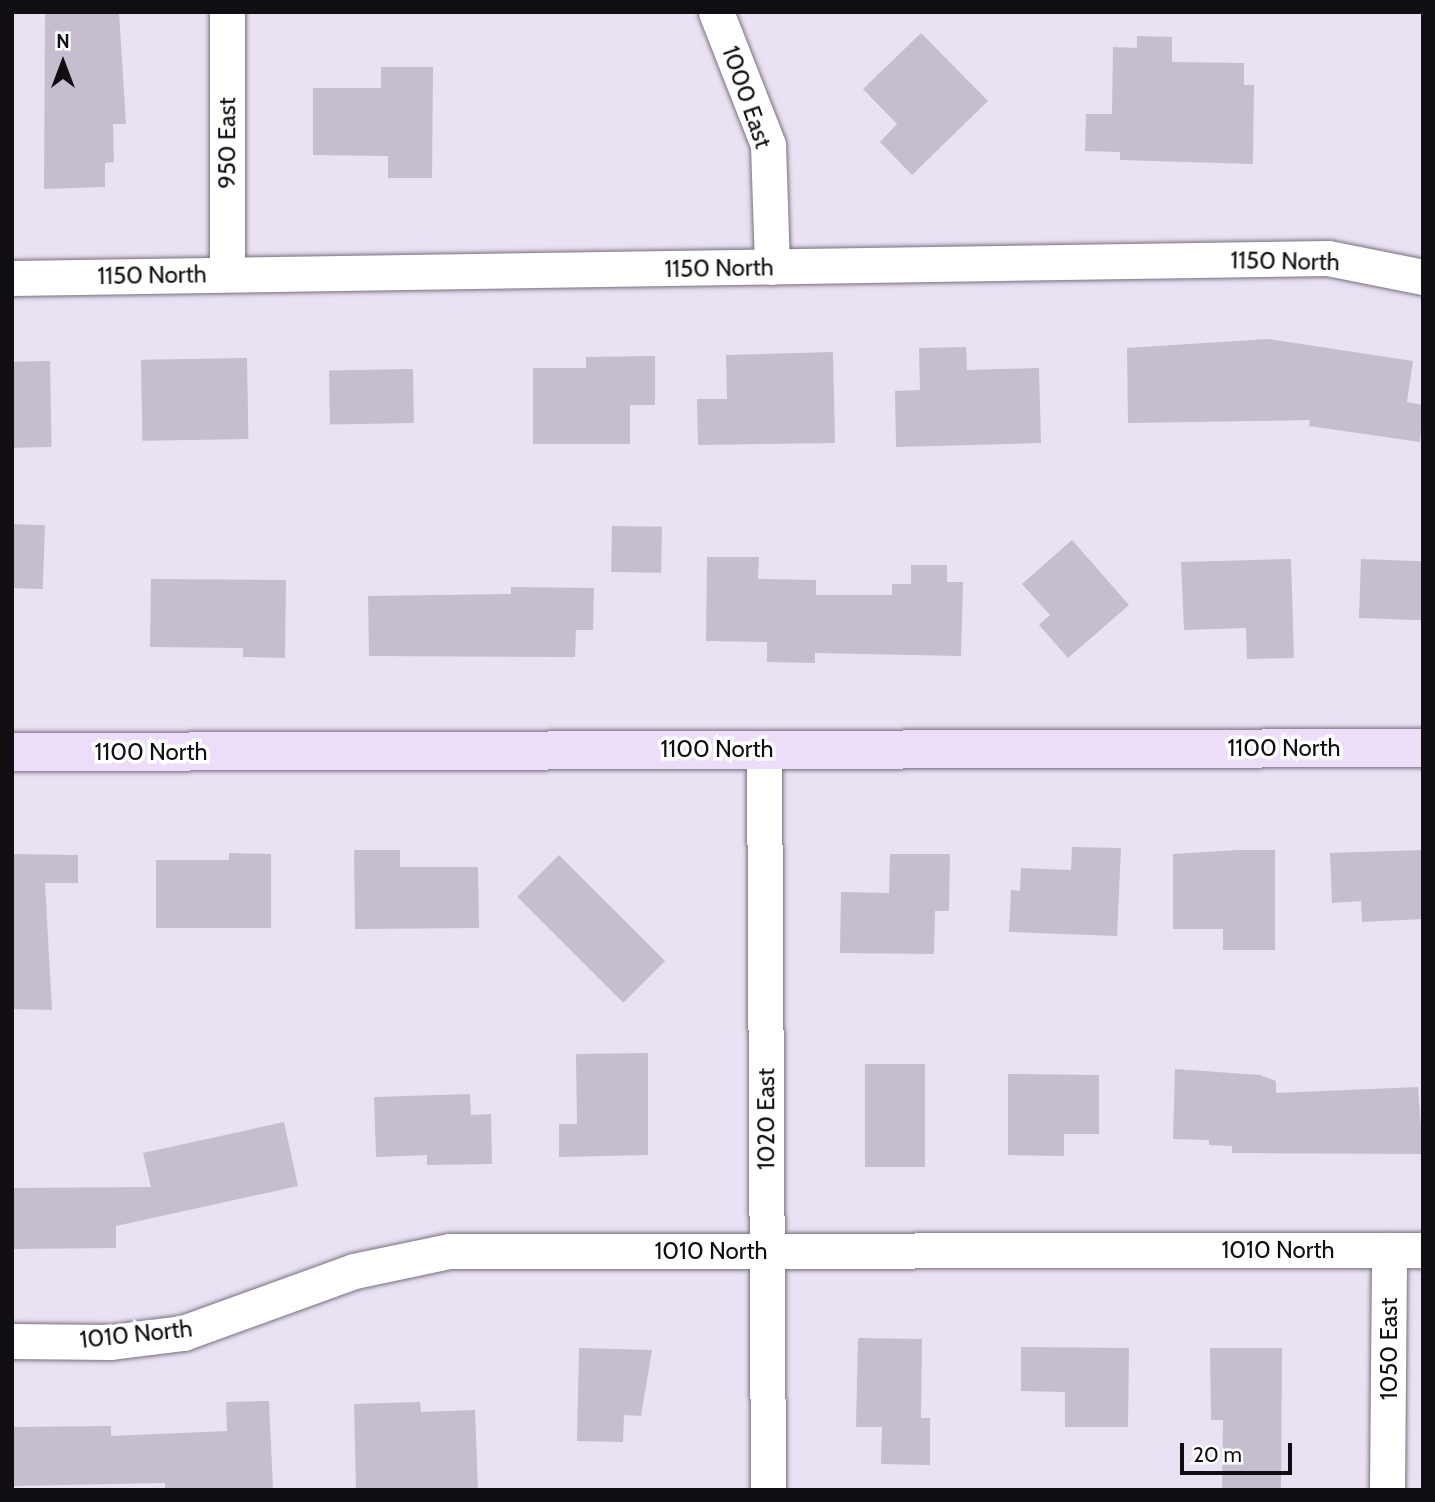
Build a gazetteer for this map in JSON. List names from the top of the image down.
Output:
{
  "streets": {
    "street": [
      "1000 East",
      "950 East",
      "1150 North",
      "1100 North",
      "1020 East",
      "1010 North",
      "1050 East"
    ]
  },
  "crossings": [
    ["1000 East", "1150 North"],
    ["950 East", "1150 North"],
    ["1100 North", "1020 East"],
    ["1020 East", "1010 North"],
    ["1010 North", "1050 East"]
  ],
  "scale_bar": "20 m",
  "north": "top"
}
